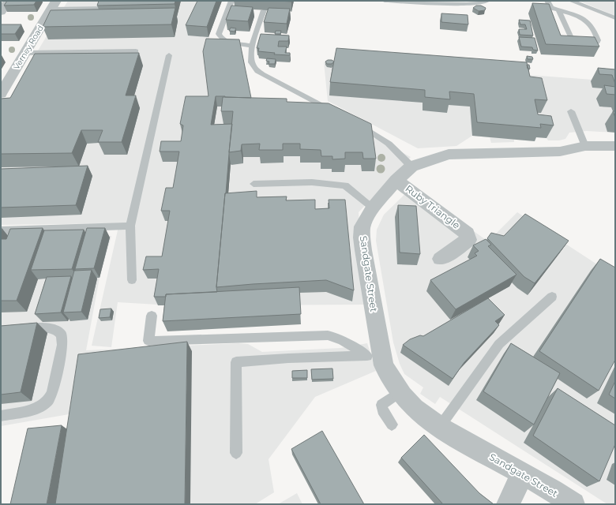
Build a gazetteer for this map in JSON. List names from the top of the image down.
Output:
{
  "streets": {
    "street": ["Verney Road", "Ruby Triangle", "Sandgate Street"]
  },
  "crossings": [
    ["Ruby Triangle", "Sandgate Street"]
  ]
}
